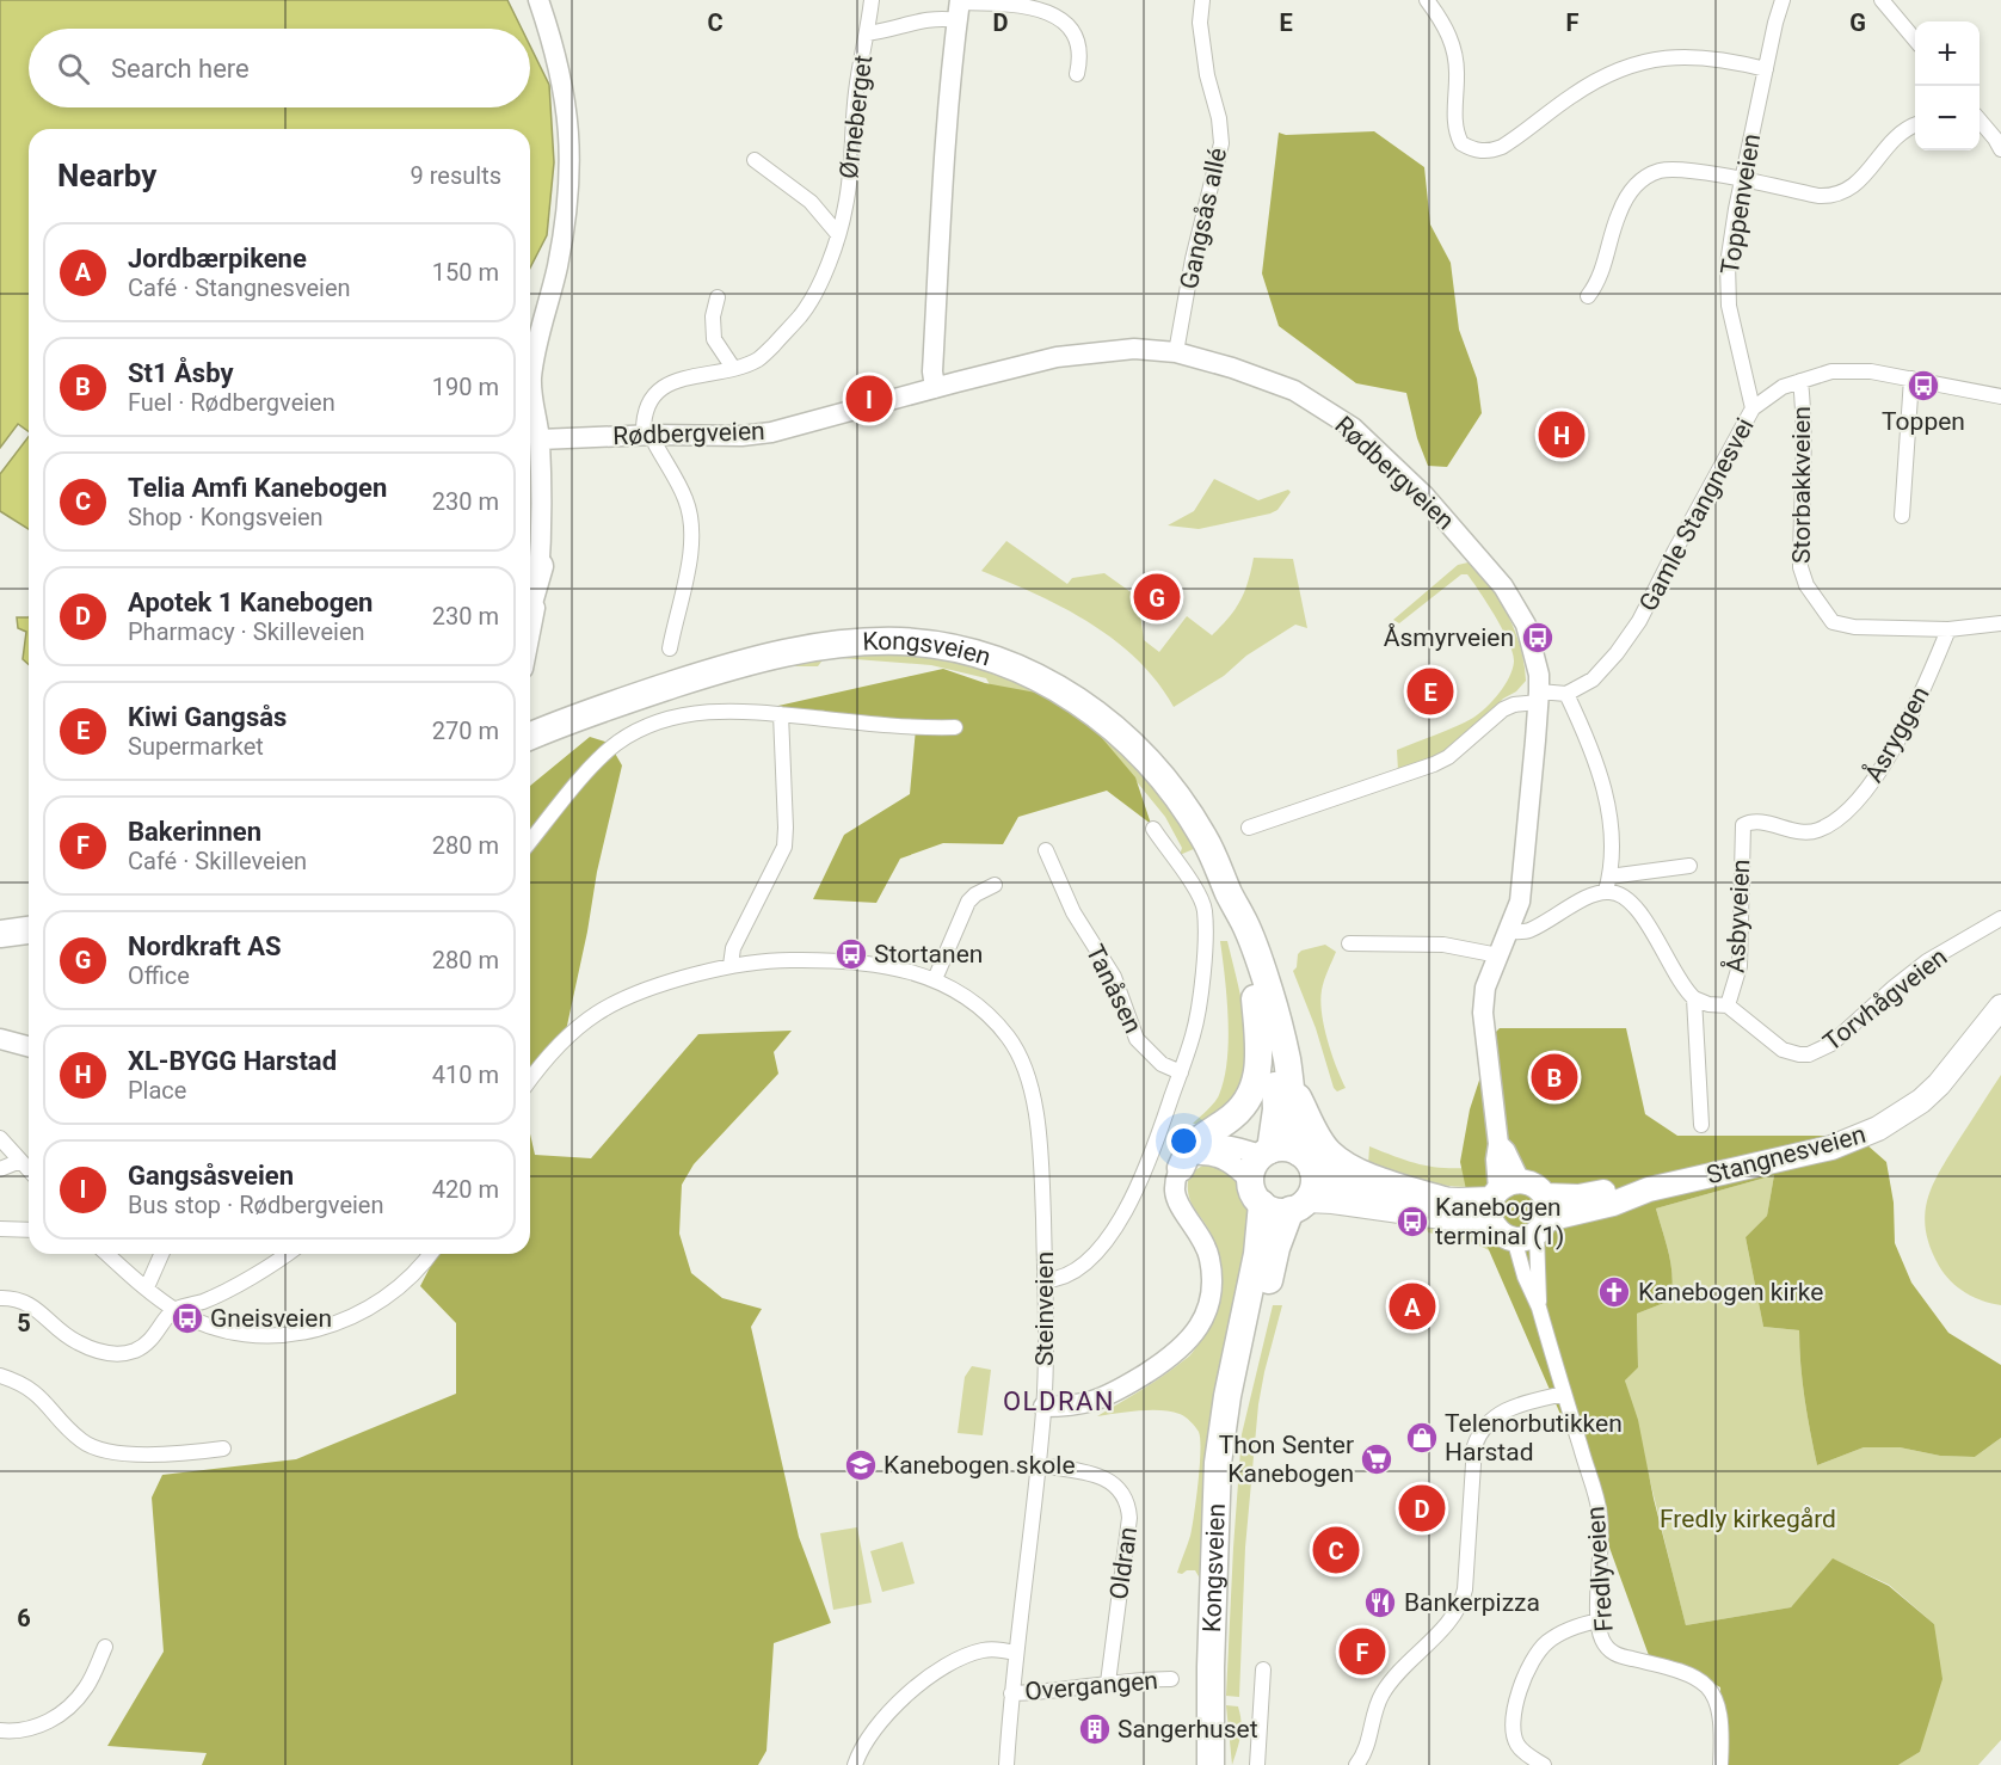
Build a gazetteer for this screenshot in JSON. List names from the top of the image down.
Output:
{
  "streets": {
    "highway": ["Kongsveien"],
    "main road": ["Stangnesveien"],
    "street": [
      "Ørneberget",
      "Toppenveien",
      "Gangsås allé",
      "Rødbergveien",
      "Storbakkveien",
      "Gamle Stangnesvei",
      "Åsryggen",
      "Åsbyveien",
      "Tanåsen",
      "Torvhågveien",
      "Steinveien",
      "Oldran",
      "Fredlyveien",
      "Overgangen"
    ]
  },
  "crossings": [
    ["Ørneberget", "Rødbergveien"],
    ["Toppenveien", "Gamle Stangnesvei"],
    ["Gangsås allé", "Rødbergveien"],
    ["Storbakkveien", "Gamle Stangnesvei"],
    ["Storbakkveien", "Åsryggen"],
    ["Kongsveien", "Stangnesveien"],
    ["Åsryggen", "Åsbyveien"],
    ["Åsbyveien", "Torvhågveien"],
    ["Stangnesveien", "Fredlyveien"],
    ["Steinveien", "Oldran"],
    ["Steinveien", "Overgangen"],
    ["Oldran", "Overgangen"]
  ],
  "districts": ["OLDRAN"],
  "parks": ["Fredly kirkegård"],
  "places": {
    "bus stop": [
      "Toppen",
      "Åsmyrveien",
      "Stortanen",
      "Kanebogen terminal (1)",
      "Gneisveien"
    ],
    "church": ["Kanebogen kirke"],
    "shop": ["Telenorbutikken Harstad"],
    "supermarket": ["Thon Senter Kanebogen"],
    "school or university": ["Kanebogen skole"],
    "restaurant": ["Bankerpizza"],
    "building": ["Sangerhuset"]
  },
  "page": {
    "map_buttons": ["+", "−"],
    "search": "Search here",
    "heading": ["Nearby", "9 results"],
    "list": [
      {
        "mark": "A",
        "name": "Jordbærpikene",
        "note": "Café · Stangnesveien",
        "value": "150 m"
      },
      {
        "mark": "B",
        "name": "St1 Åsby",
        "note": "Fuel · Rødbergveien",
        "value": "190 m"
      },
      {
        "mark": "C",
        "name": "Telia Amfi Kanebogen",
        "note": "Shop · Kongsveien",
        "value": "230 m"
      },
      {
        "mark": "D",
        "name": "Apotek 1 Kanebogen",
        "note": "Pharmacy · Skilleveien",
        "value": "230 m"
      },
      {
        "mark": "E",
        "name": "Kiwi Gangsås",
        "note": "Supermarket",
        "value": "270 m"
      },
      {
        "mark": "F",
        "name": "Bakerinnen",
        "note": "Café · Skilleveien",
        "value": "280 m"
      },
      {
        "mark": "G",
        "name": "Nordkraft AS",
        "note": "Office",
        "value": "280 m"
      },
      {
        "mark": "H",
        "name": "XL-BYGG Harstad",
        "note": "Place",
        "value": "410 m"
      },
      {
        "mark": "I",
        "name": "Gangsåsveien",
        "note": "Bus stop · Rødbergveien",
        "value": "420 m"
      }
    ],
    "pins": [
      "I",
      "H",
      "G",
      "E",
      "B",
      "A",
      "D",
      "C",
      "F"
    ]
  },
  "grid": {
    "columns": [
      "C",
      "D",
      "E",
      "F",
      "G"
    ],
    "rows": ["5", "6"]
  }
}
